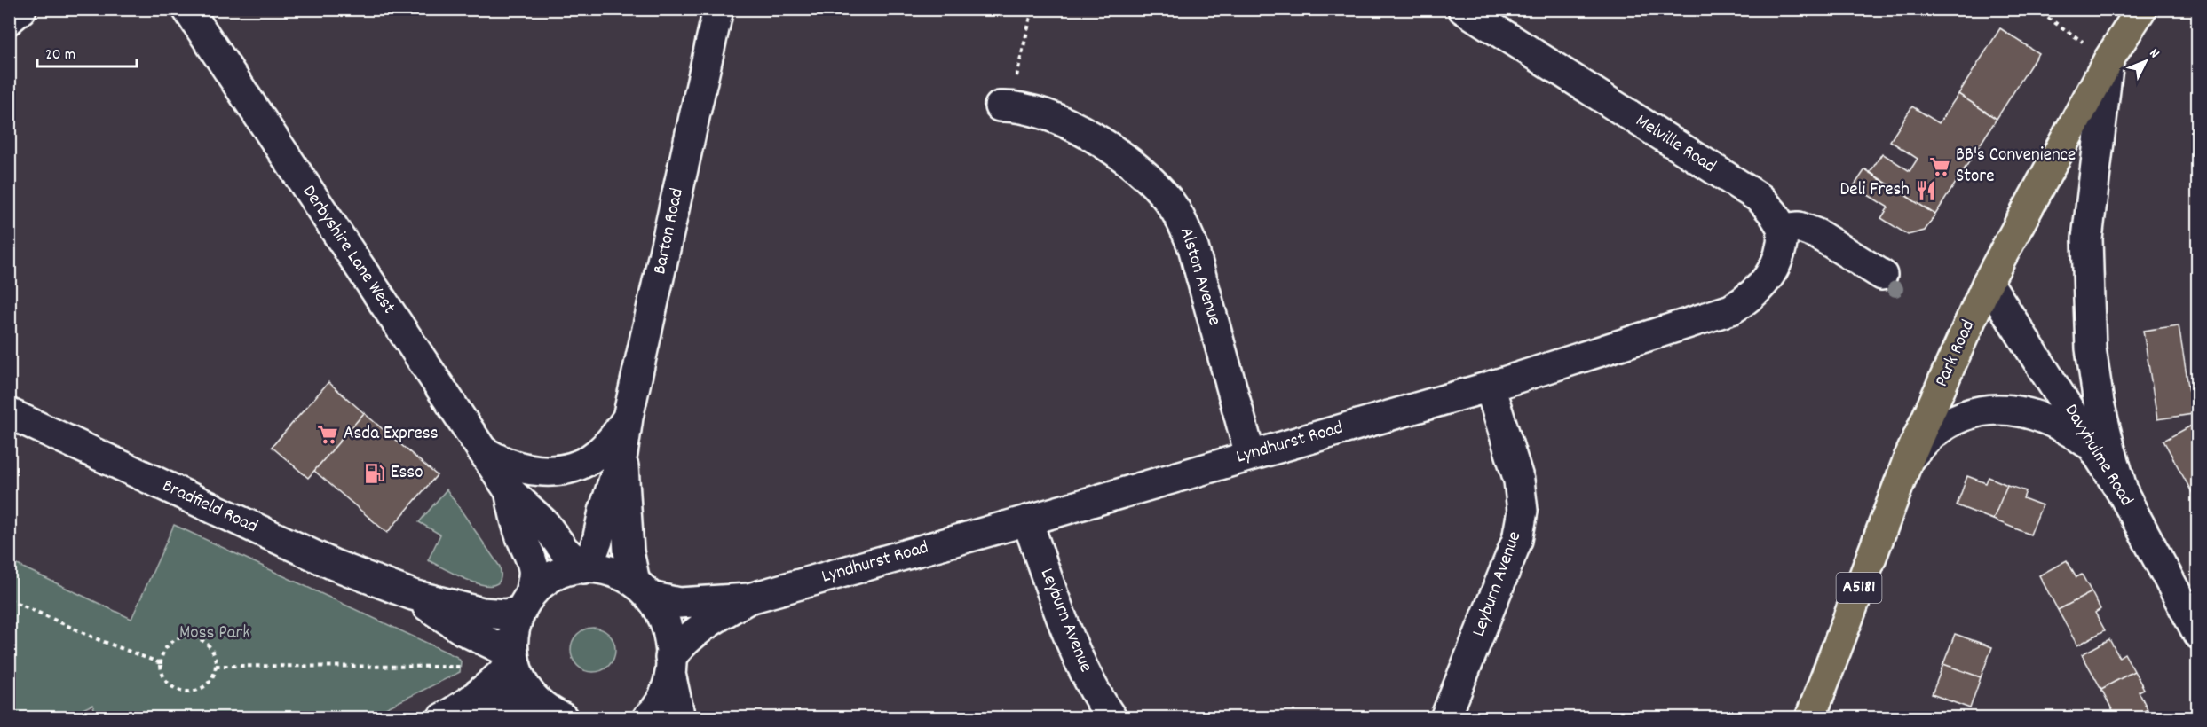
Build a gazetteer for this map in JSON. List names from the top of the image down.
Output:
{
  "streets": {
    "main road": ["Park Road", "A5181"],
    "street": [
      "Melville Road",
      "Barton Road",
      "Derbyshire Lane West",
      "Alston Avenue",
      "Lyndhurst Road",
      "Davyhulme Road",
      "Bradfield Road",
      "Leyburn Avenue"
    ]
  },
  "crossings": [
    ["Melville Road", "Lyndhurst Road"],
    ["Barton Road", "Derbyshire Lane West"],
    ["Barton Road", "Lyndhurst Road"],
    ["Derbyshire Lane West", "Lyndhurst Road"],
    ["Derbyshire Lane West", "Bradfield Road"],
    ["Alston Avenue", "Lyndhurst Road"],
    ["Park Road", "Davyhulme Road"],
    ["Lyndhurst Road", "Leyburn Avenue"]
  ],
  "parks": ["Moss Park"],
  "places": {
    "supermarket": ["BB's Convenience Store", "Asda Express"],
    "restaurant": ["Deli Fresh"],
    "fuel station": ["Esso"]
  },
  "scale_bar": "20 m",
  "north": "top right"
}
